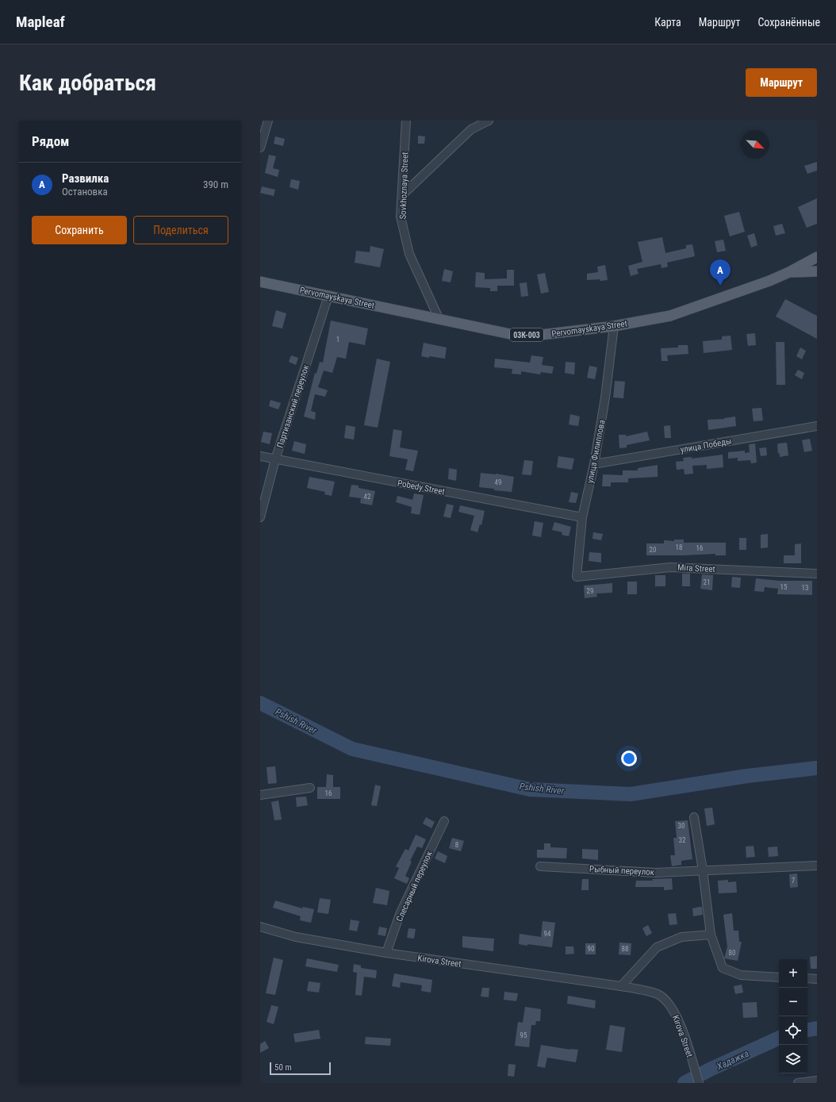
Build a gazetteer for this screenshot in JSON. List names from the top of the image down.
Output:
{
  "streets": {
    "main road": ["Pervomayskaya Street", "03К-003"],
    "street": [
      "Sovkhoznaya Street",
      "Партизанский переулок",
      "улица Победы",
      "улица Филиппова",
      "Pobedy Street",
      "Mira Street",
      "Рыбный переулок",
      "Слесарный переулок",
      "Kirova Street"
    ]
  },
  "crossings": [
    ["Sovkhoznaya Street", "Pervomayskaya Street"],
    ["Pervomayskaya Street", "Партизанский переулок"],
    ["Pervomayskaya Street", "улица Филиппова"],
    ["Партизанский переулок", "Pobedy Street"],
    ["улица Победы", "улица Филиппова"],
    ["улица Филиппова", "Pobedy Street"],
    ["улица Филиппова", "Mira Street"],
    ["Слесарный переулок", "Kirova Street"]
  ],
  "water": ["Pshish River", "Хадажка"],
  "house_numbers": [
    "1",
    "49",
    "42",
    "18",
    "16",
    "20",
    "21",
    "15",
    "13",
    "29",
    "16",
    "30",
    "32",
    "8",
    "7",
    "94",
    "90",
    "88",
    "80",
    "95"
  ],
  "scale_bar": "50 m",
  "north": "bottom right",
  "page": {
    "header": "Mapleaf",
    "nav": ["Карта", "Маршрут", "Сохранённые"],
    "buttons": [
      "Маршрут",
      ["Сохранить", "Поделиться"]
    ],
    "title": "Как добраться",
    "heading": "Рядом",
    "list": [
      {
        "mark": "A",
        "name": "Развилка",
        "note": "Остановка",
        "value": "390 m"
      }
    ],
    "pins": "A",
    "map_buttons": ["+", "−"],
    "scale": "50 m"
  }
}
